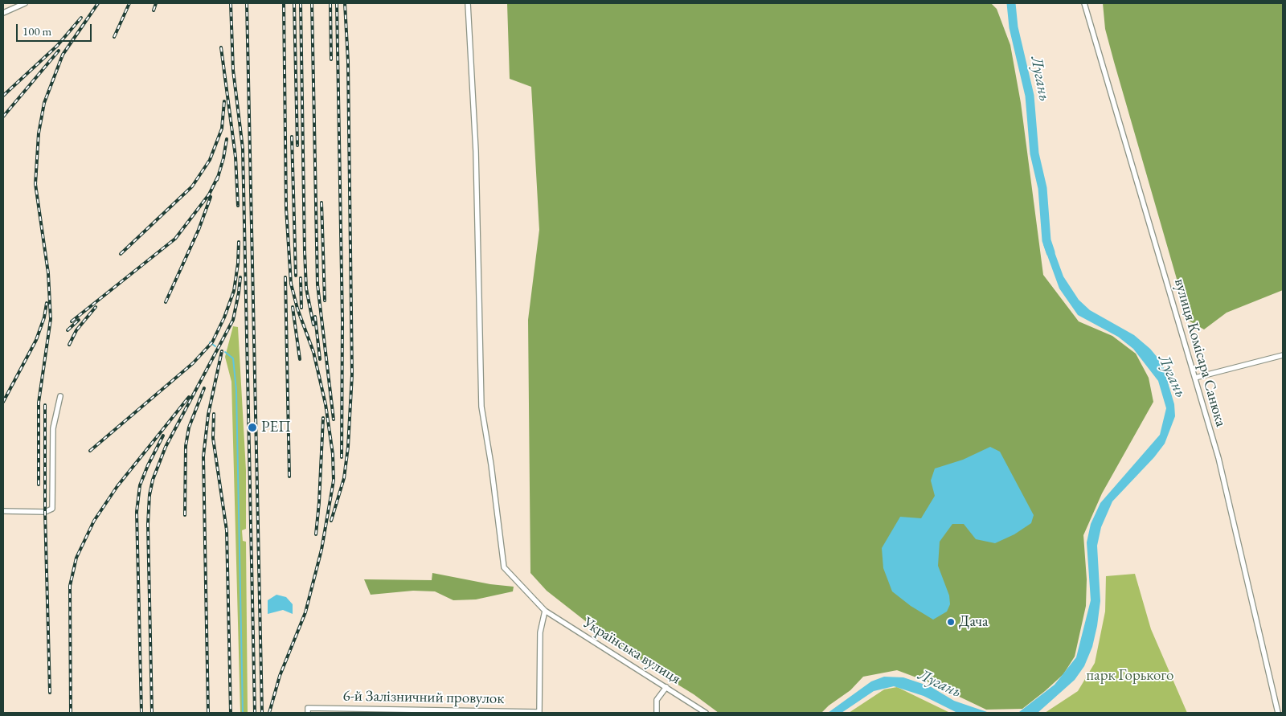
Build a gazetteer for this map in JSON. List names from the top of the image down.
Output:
{
  "streets": {
    "street": ["вулиця Комісара Санюка", "Українська вулиця", "6-й Залізничний провулок"]
  },
  "water": ["Лугань"],
  "parks": ["парк Горького"],
  "places": ["РЕП", "Дача"],
  "scale_bar": "100 m"
}
